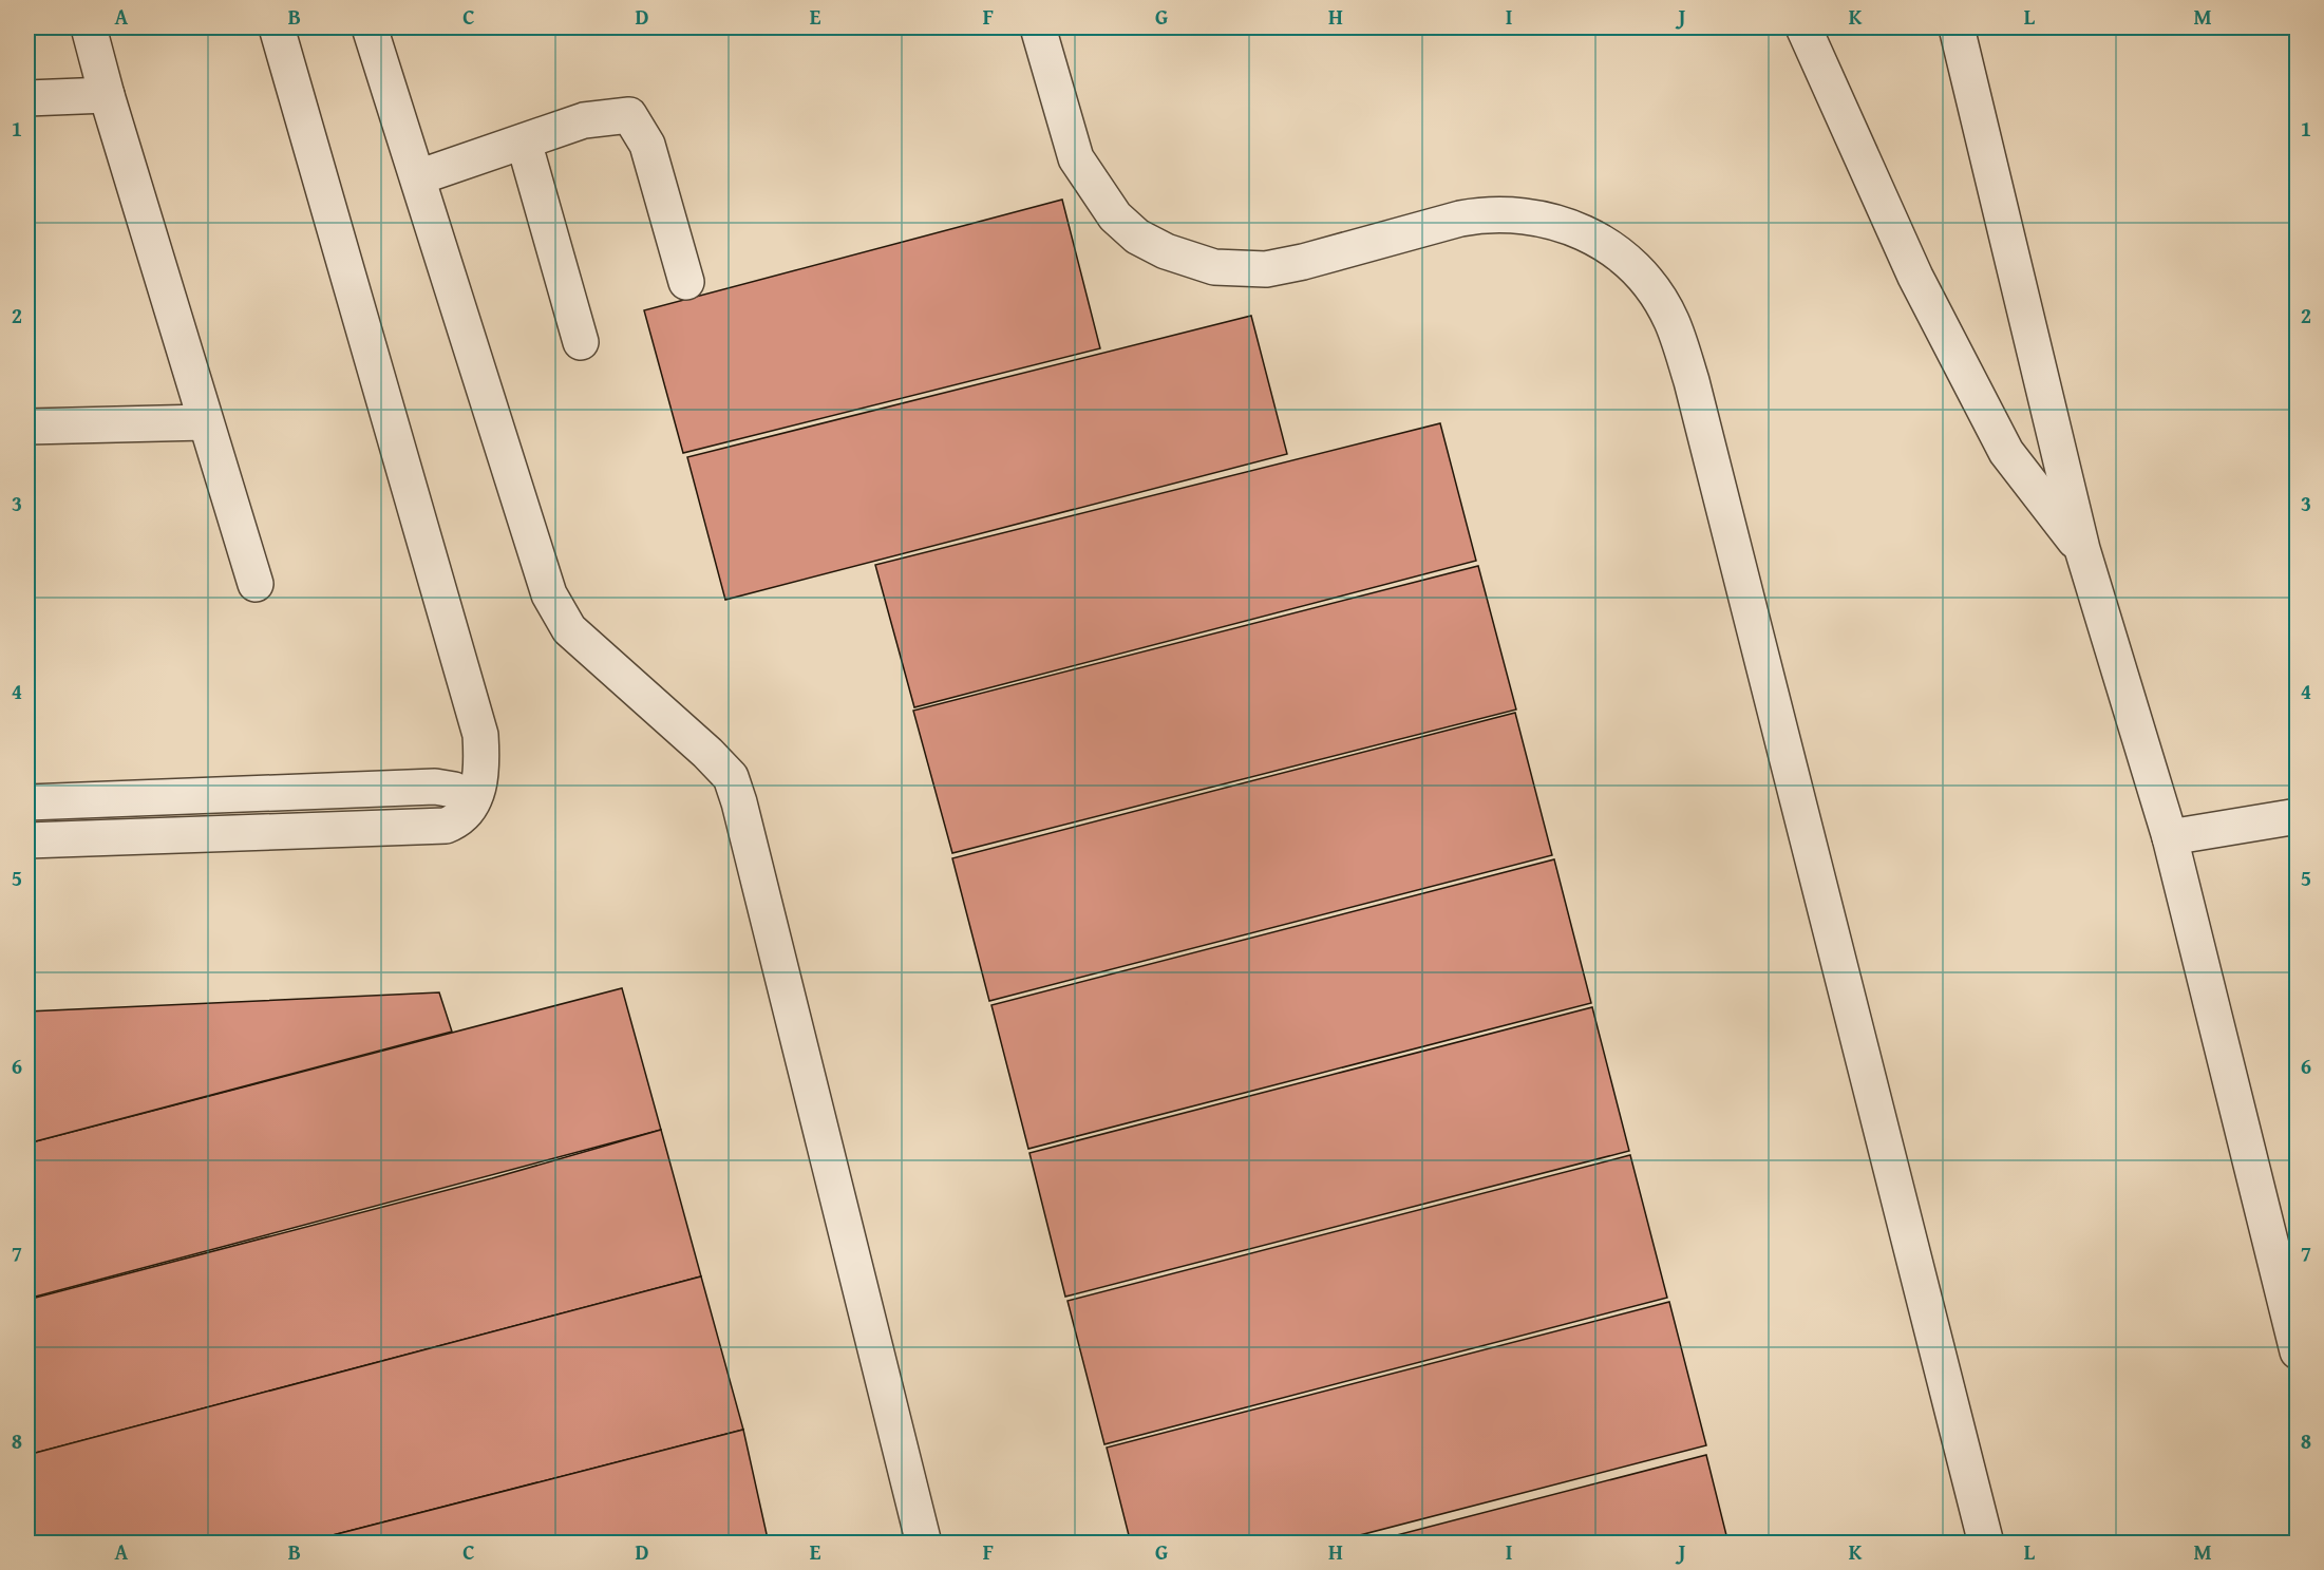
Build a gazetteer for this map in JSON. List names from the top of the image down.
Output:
{
  "grid": {
    "columns": [
      "A",
      "B",
      "C",
      "D",
      "E",
      "F",
      "G",
      "H",
      "I",
      "J",
      "K",
      "L",
      "M"
    ],
    "rows": [
      "1",
      "2",
      "3",
      "4",
      "5",
      "6",
      "7",
      "8"
    ]
  }
}
